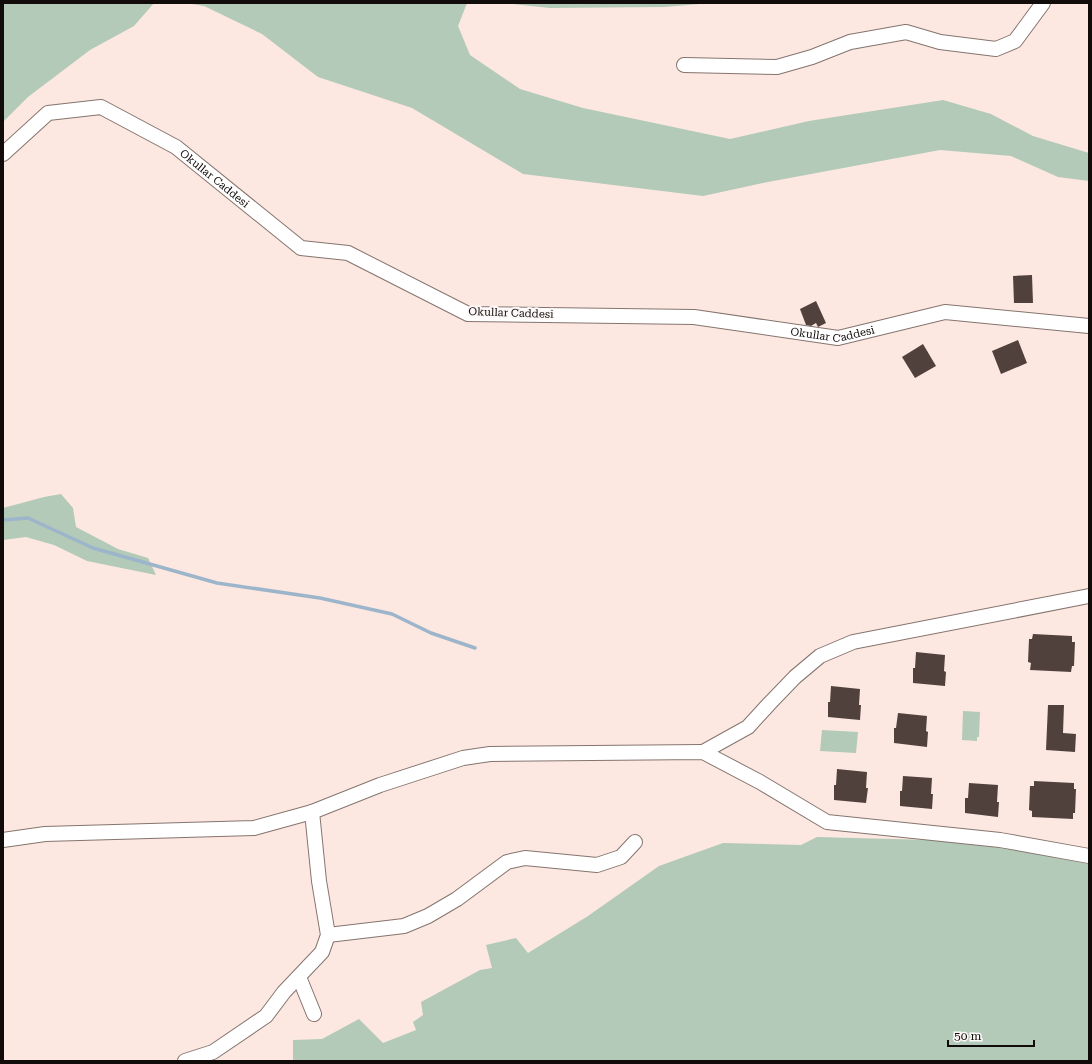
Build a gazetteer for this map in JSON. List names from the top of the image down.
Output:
{
  "streets": {
    "street": ["Okullar Caddesi"]
  },
  "scale_bar": "50 m"
}
